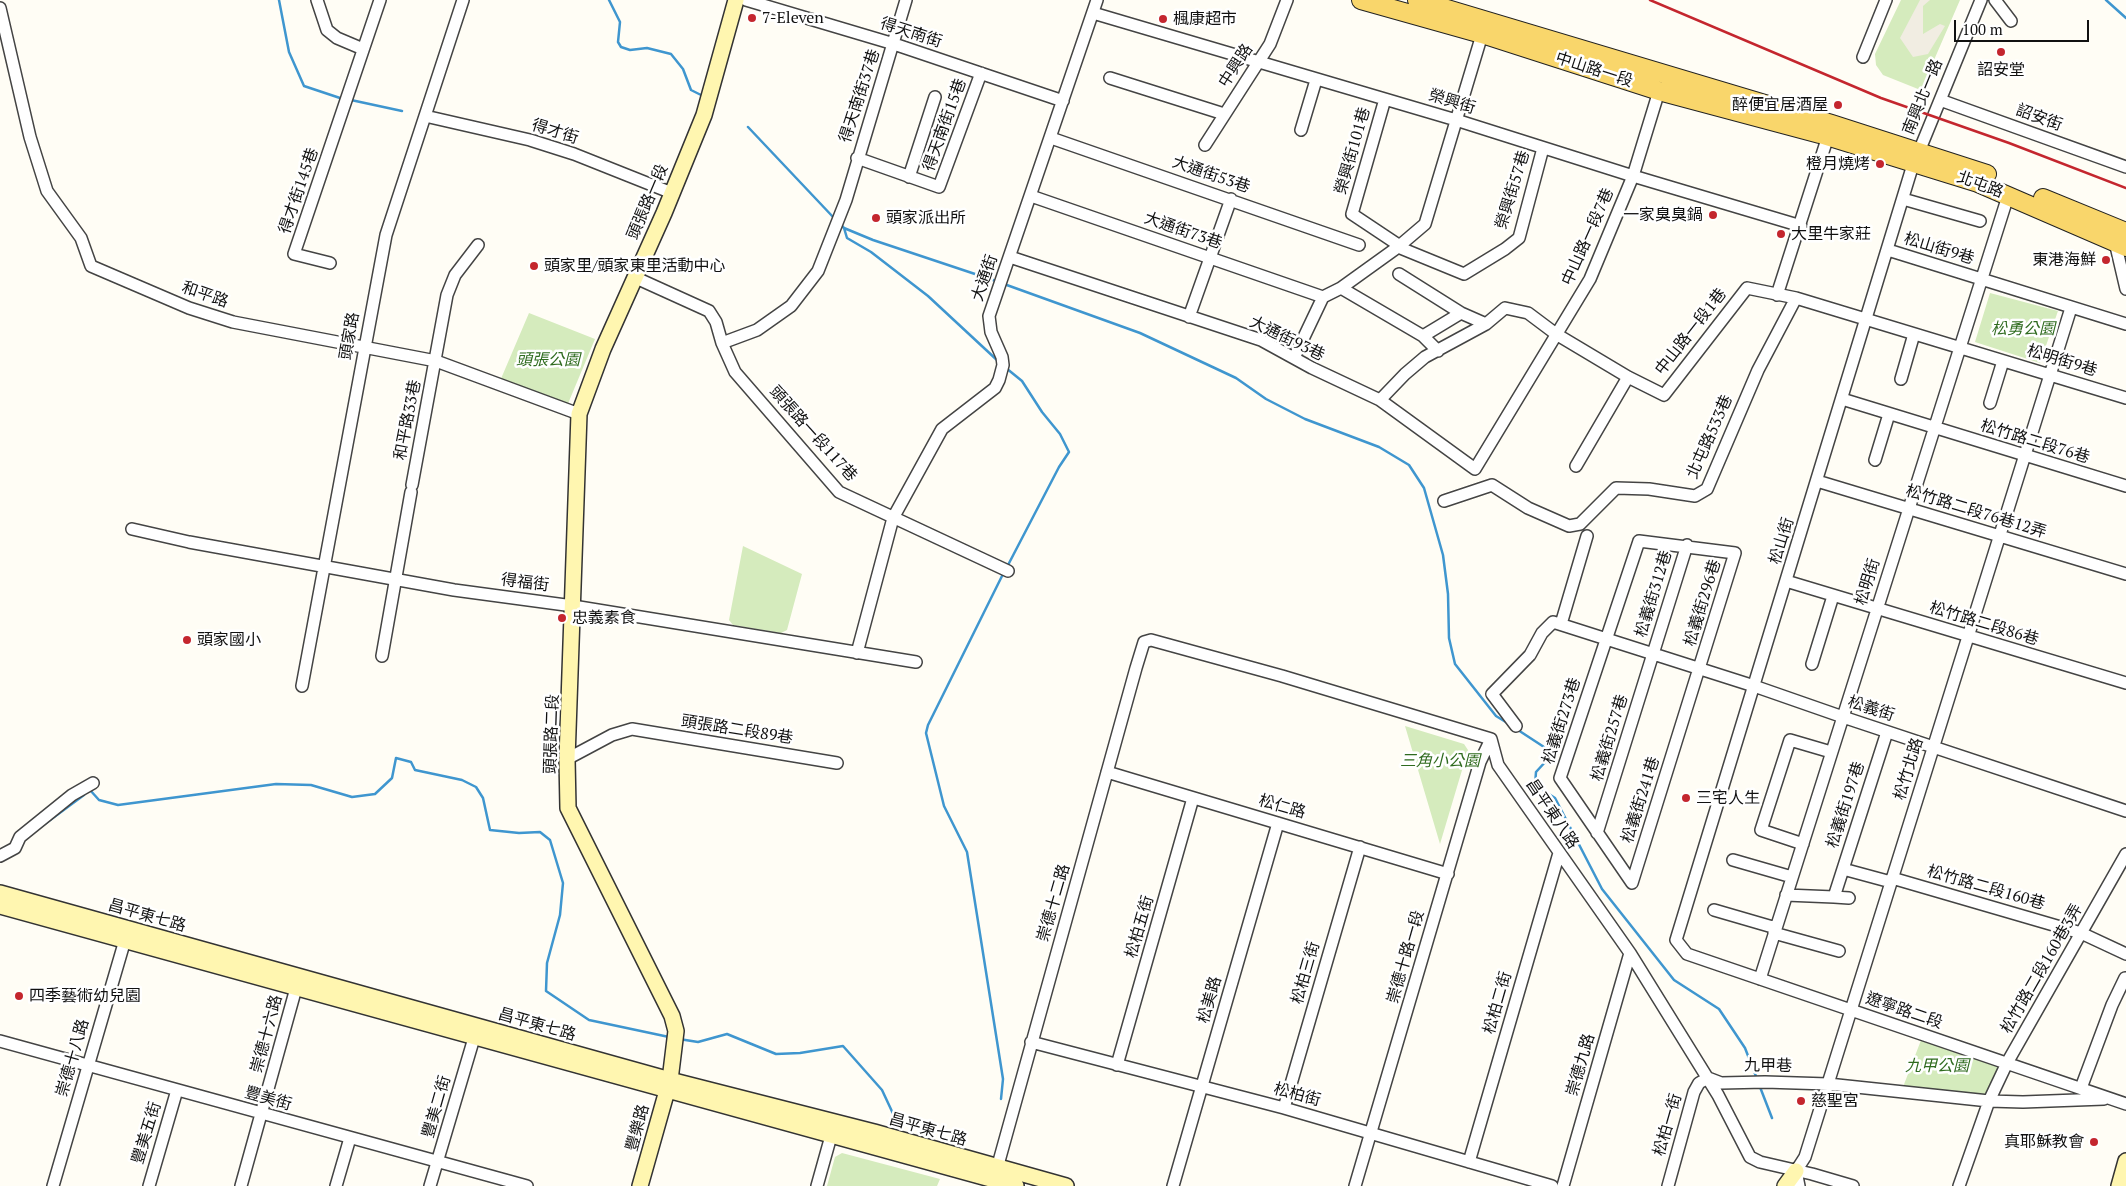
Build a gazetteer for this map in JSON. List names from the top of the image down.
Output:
{
  "streets": {
    "main road": ["中山路一段", "北屯路"],
    "street": [
      "得天南街",
      "中興路",
      "得天南街37巷",
      "南興北一路",
      "榮興街",
      "詔安街",
      "得天南街15巷",
      "得才街",
      "榮興街101巷",
      "大通街53巷",
      "榮興街57巷",
      "得才街145巷",
      "頭張路一段",
      "大通街73巷",
      "中山路一段7巷",
      "松山街9巷",
      "大通街",
      "和平路",
      "中山路一段1巷",
      "頭家路",
      "大通街93巷",
      "松明街9巷",
      "和平路33巷",
      "頭張路一段117巷",
      "北屯路533巷",
      "松竹路二段76巷",
      "松竹路二段76巷12弄",
      "松山街",
      "松明街",
      "得福街",
      "松義街312巷",
      "松義街296巷",
      "松竹路二段86巷",
      "松義街",
      "松義街273巷",
      "頭張路二段89巷",
      "頭張路二段",
      "松義街257巷",
      "松竹北路",
      "松義街241巷",
      "松義街197巷",
      "松仁路",
      "昌平東八路",
      "松竹路二段160巷",
      "崇德十二路",
      "昌平東七路",
      "松柏五街",
      "崇德十路一段",
      "松竹路二段160巷3弄",
      "松柏三街",
      "松美路",
      "松柏二街",
      "遼寧路二段",
      "崇德十六路",
      "崇德十八路",
      "崇德九路",
      "九甲巷",
      "松柏街",
      "豐美街",
      "豐美二街",
      "松柏一街",
      "豐樂路",
      "豐美五街"
    ]
  },
  "crossings": [
    ["得天南街", "得天南街37巷"],
    ["得天南街", "得天南街15巷"],
    ["得天南街", "大通街"],
    ["中興路", "榮興街"],
    ["中山路一段", "北屯路"],
    ["中山路一段", "中山路一段7巷"],
    ["得天南街37巷", "得天南街15巷"],
    ["得天南街37巷", "頭張路一段117巷"],
    ["南興北一路", "詔安街"],
    ["南興北一路", "北屯路"],
    ["南興北一路", "松山街"],
    ["榮興街", "榮興街101巷"],
    ["榮興街", "榮興街57巷"],
    ["榮興街", "中山路一段7巷"],
    ["榮興街", "大通街"],
    ["得才街", "頭張路一段"],
    ["得才街", "頭家路"],
    ["榮興街101巷", "榮興街57巷"],
    ["大通街53巷", "大通街"],
    ["北屯路", "松山街"],
    ["北屯路", "松明街"],
    ["頭張路一段", "和平路"],
    ["頭張路一段", "頭張路一段117巷"],
    ["頭張路一段", "頭張路二段"],
    ["大通街73巷", "大通街"],
    ["中山路一段7巷", "中山路一段1巷"],
    ["中山路一段7巷", "大通街93巷"],
    ["松山街9巷", "松山街"],
    ["松山街9巷", "松明街"],
    ["松山街9巷", "松竹北路"],
    ["大通街", "大通街93巷"],
    ["大通街", "頭張路一段117巷"],
    ["大通街", "得福街"],
    ["和平路", "頭家路"],
    ["和平路", "和平路33巷"],
    ["和平路", "頭張路二段"],
    ["中山路一段1巷", "松明街9巷"],
    ["頭家路", "得福街"],
    ["松明街9巷", "北屯路533巷"],
    ["松明街9巷", "松山街"],
    ["松明街9巷", "松明街"],
    ["松明街9巷", "松竹北路"],
    ["和平路33巷", "得福街"],
    ["松竹路二段76巷", "松山街"],
    ["松竹路二段76巷", "松明街"],
    ["松竹路二段76巷", "松竹北路"],
    ["松竹路二段76巷12弄", "松山街"],
    ["松竹路二段76巷12弄", "松明街"],
    ["松竹路二段76巷12弄", "松竹北路"],
    ["松山街", "松竹路二段86巷"],
    ["松山街", "松義街"],
    ["松山街", "遼寧路二段"],
    ["松明街", "松竹路二段86巷"],
    ["松明街", "松義街"],
    ["松明街", "遼寧路二段"],
    ["得福街", "頭張路二段"],
    ["松義街312巷", "松義街296巷"],
    ["松義街312巷", "松義街"],
    ["松義街312巷", "松義街257巷"],
    ["松義街296巷", "松義街"],
    ["松義街296巷", "松義街273巷"],
    ["松義街296巷", "松義街241巷"],
    ["松竹路二段86巷", "松竹北路"],
    ["松義街", "松義街273巷"],
    ["松義街", "松義街257巷"],
    ["松義街", "松竹北路"],
    ["松義街", "松義街241巷"],
    ["松義街", "松義街197巷"],
    ["松義街273巷", "松義街257巷"],
    ["松義街273巷", "松義街241巷"],
    ["頭張路二段89巷", "頭張路二段"],
    ["頭張路二段", "昌平東七路"],
    ["頭張路二段", "豐樂路"],
    ["松義街257巷", "松義街241巷"],
    ["松竹北路", "松義街197巷"],
    ["松竹北路", "昌平東八路"],
    ["松竹北路", "松竹路二段160巷"],
    ["松竹北路", "遼寧路二段"],
    ["松竹北路", "九甲巷"],
    ["松義街197巷", "松竹路二段160巷"],
    ["松仁路", "崇德十二路"],
    ["松仁路", "松柏五街"],
    ["松仁路", "崇德十路一段"],
    ["松仁路", "松柏三街"],
    ["松仁路", "松美路"],
    ["昌平東八路", "崇德十二路"],
    ["昌平東八路", "崇德十路一段"],
    ["昌平東八路", "松柏二街"],
    ["昌平東八路", "崇德九路"],
    ["昌平東八路", "九甲巷"],
    ["昌平東八路", "松柏一街"],
    ["松竹路二段160巷", "松竹路二段160巷3弄"],
    ["崇德十二路", "昌平東七路"],
    ["崇德十二路", "崇德十路一段"],
    ["崇德十二路", "松柏街"],
    ["昌平東七路", "崇德十六路"],
    ["昌平東七路", "崇德十八路"],
    ["昌平東七路", "豐美二街"],
    ["昌平東七路", "豐樂路"],
    ["松柏五街", "松柏街"],
    ["崇德十路一段", "松柏街"],
    ["松竹路二段160巷3弄", "遼寧路二段"],
    ["松竹路二段160巷3弄", "九甲巷"],
    ["松柏三街", "松柏街"],
    ["松美路", "松柏街"],
    ["松柏二街", "松柏街"],
    ["遼寧路二段", "九甲巷"],
    ["崇德十六路", "豐美街"],
    ["崇德十八路", "豐美街"],
    ["九甲巷", "松柏一街"],
    ["豐美街", "豐美二街"],
    ["豐美街", "豐美五街"]
  ],
  "parks": [
    "松勇公園",
    "頭張公園",
    "三角小公園",
    "九甲公園"
  ],
  "places": [
    "7-Eleven",
    "楓康超市",
    "詔安堂",
    "醉便宜居酒屋",
    "橙月燒烤",
    "一家臭臭鍋",
    "頭家派出所",
    "大里牛家莊",
    "東港海鮮",
    "頭家里/頭家東里活動中心",
    "忠義素食",
    "頭家國小",
    "三宅人生",
    "四季藝術幼兒園",
    "慈聖宮",
    "真耶穌教會"
  ],
  "scale_bar": "100 m"
}
